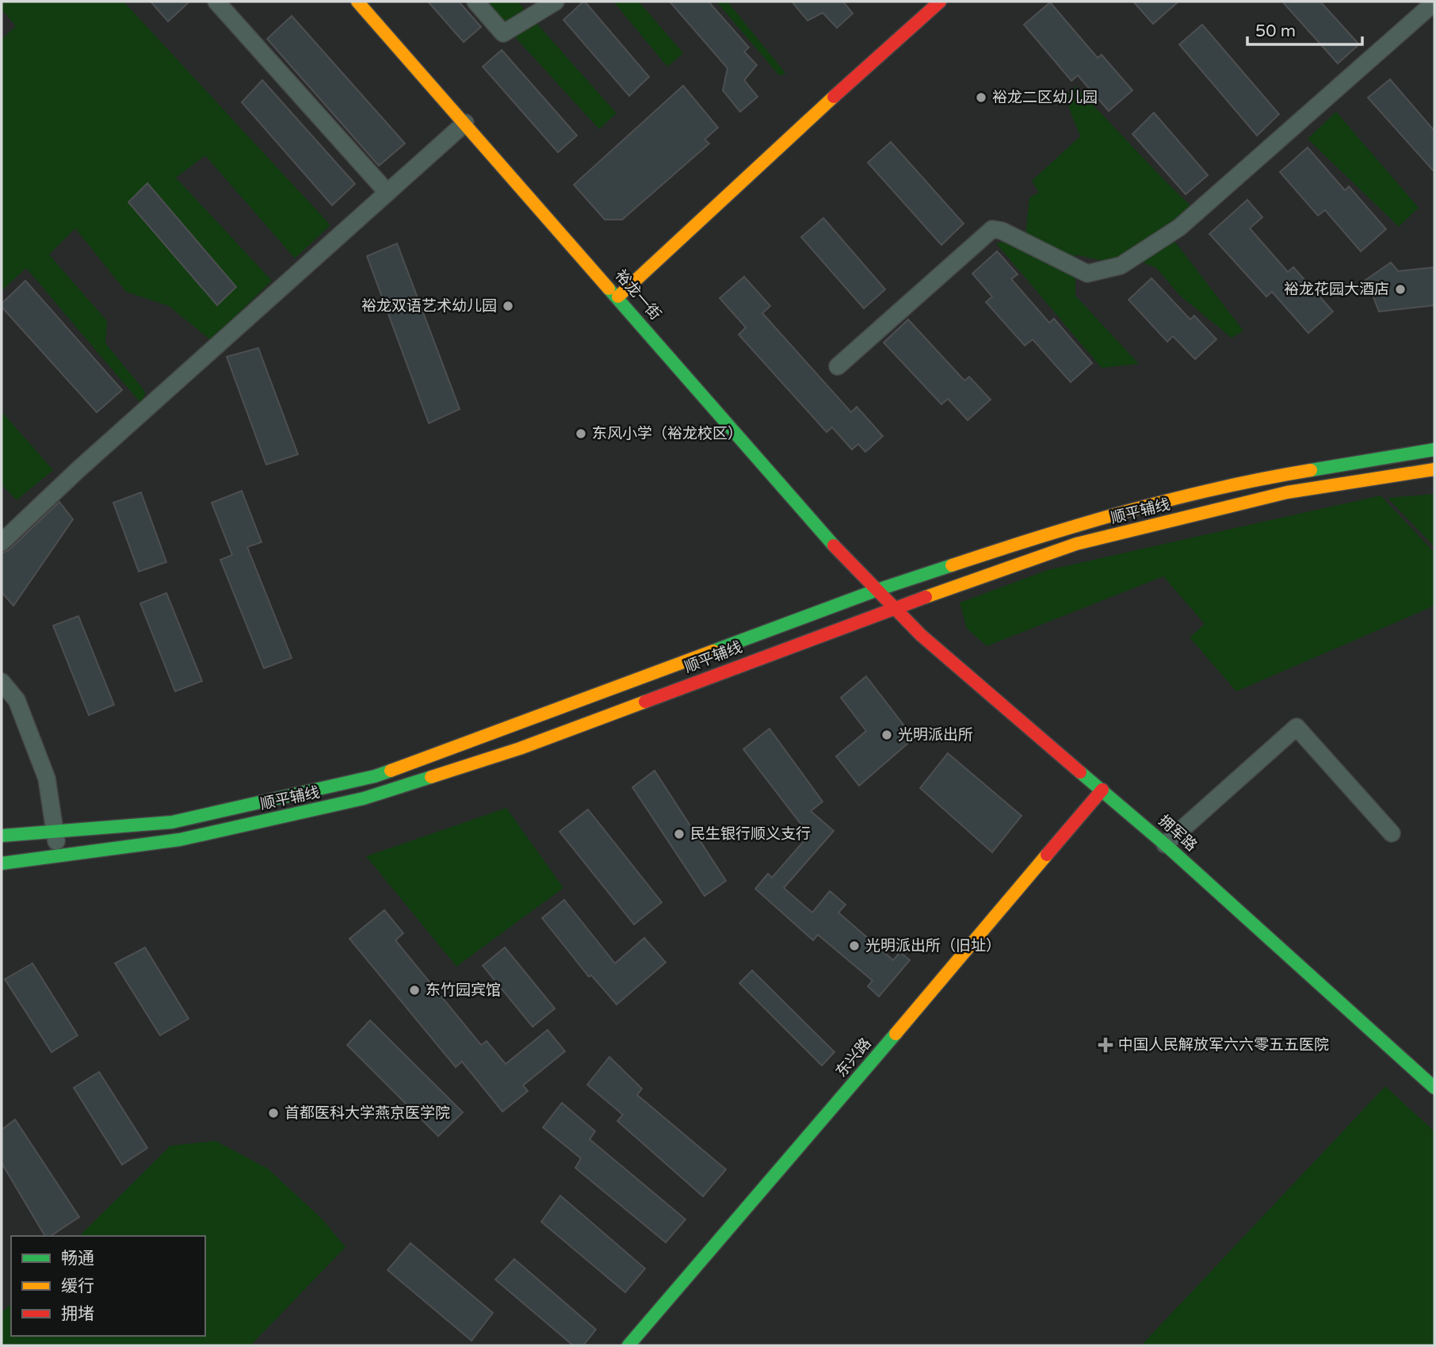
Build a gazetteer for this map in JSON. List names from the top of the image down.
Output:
{
  "streets": {
    "main road": [
      "裕龙一街",
      "顺平辅线",
      "拥军路",
      "东兴路"
    ]
  },
  "crossings": [
    ["裕龙一街", "顺平辅线"],
    ["裕龙一街", "拥军路"],
    ["顺平辅线", "拥军路"],
    ["拥军路", "东兴路"]
  ],
  "places": {
    "other": [
      "裕龙二区幼儿园",
      "裕龙花园大酒店",
      "裕龙双语艺术幼儿园",
      "东风小学（裕龙校区）",
      "光明派出所",
      "民生银行顺义支行",
      "光明派出所（旧址）",
      "东竹园宾馆",
      "首都医科大学燕京医学院"
    ],
    "health": ["中国人民解放军六六零五五医院"]
  },
  "legend": ["畅通", "缓行", "拥堵"],
  "scale_bar": "50 m"
}
